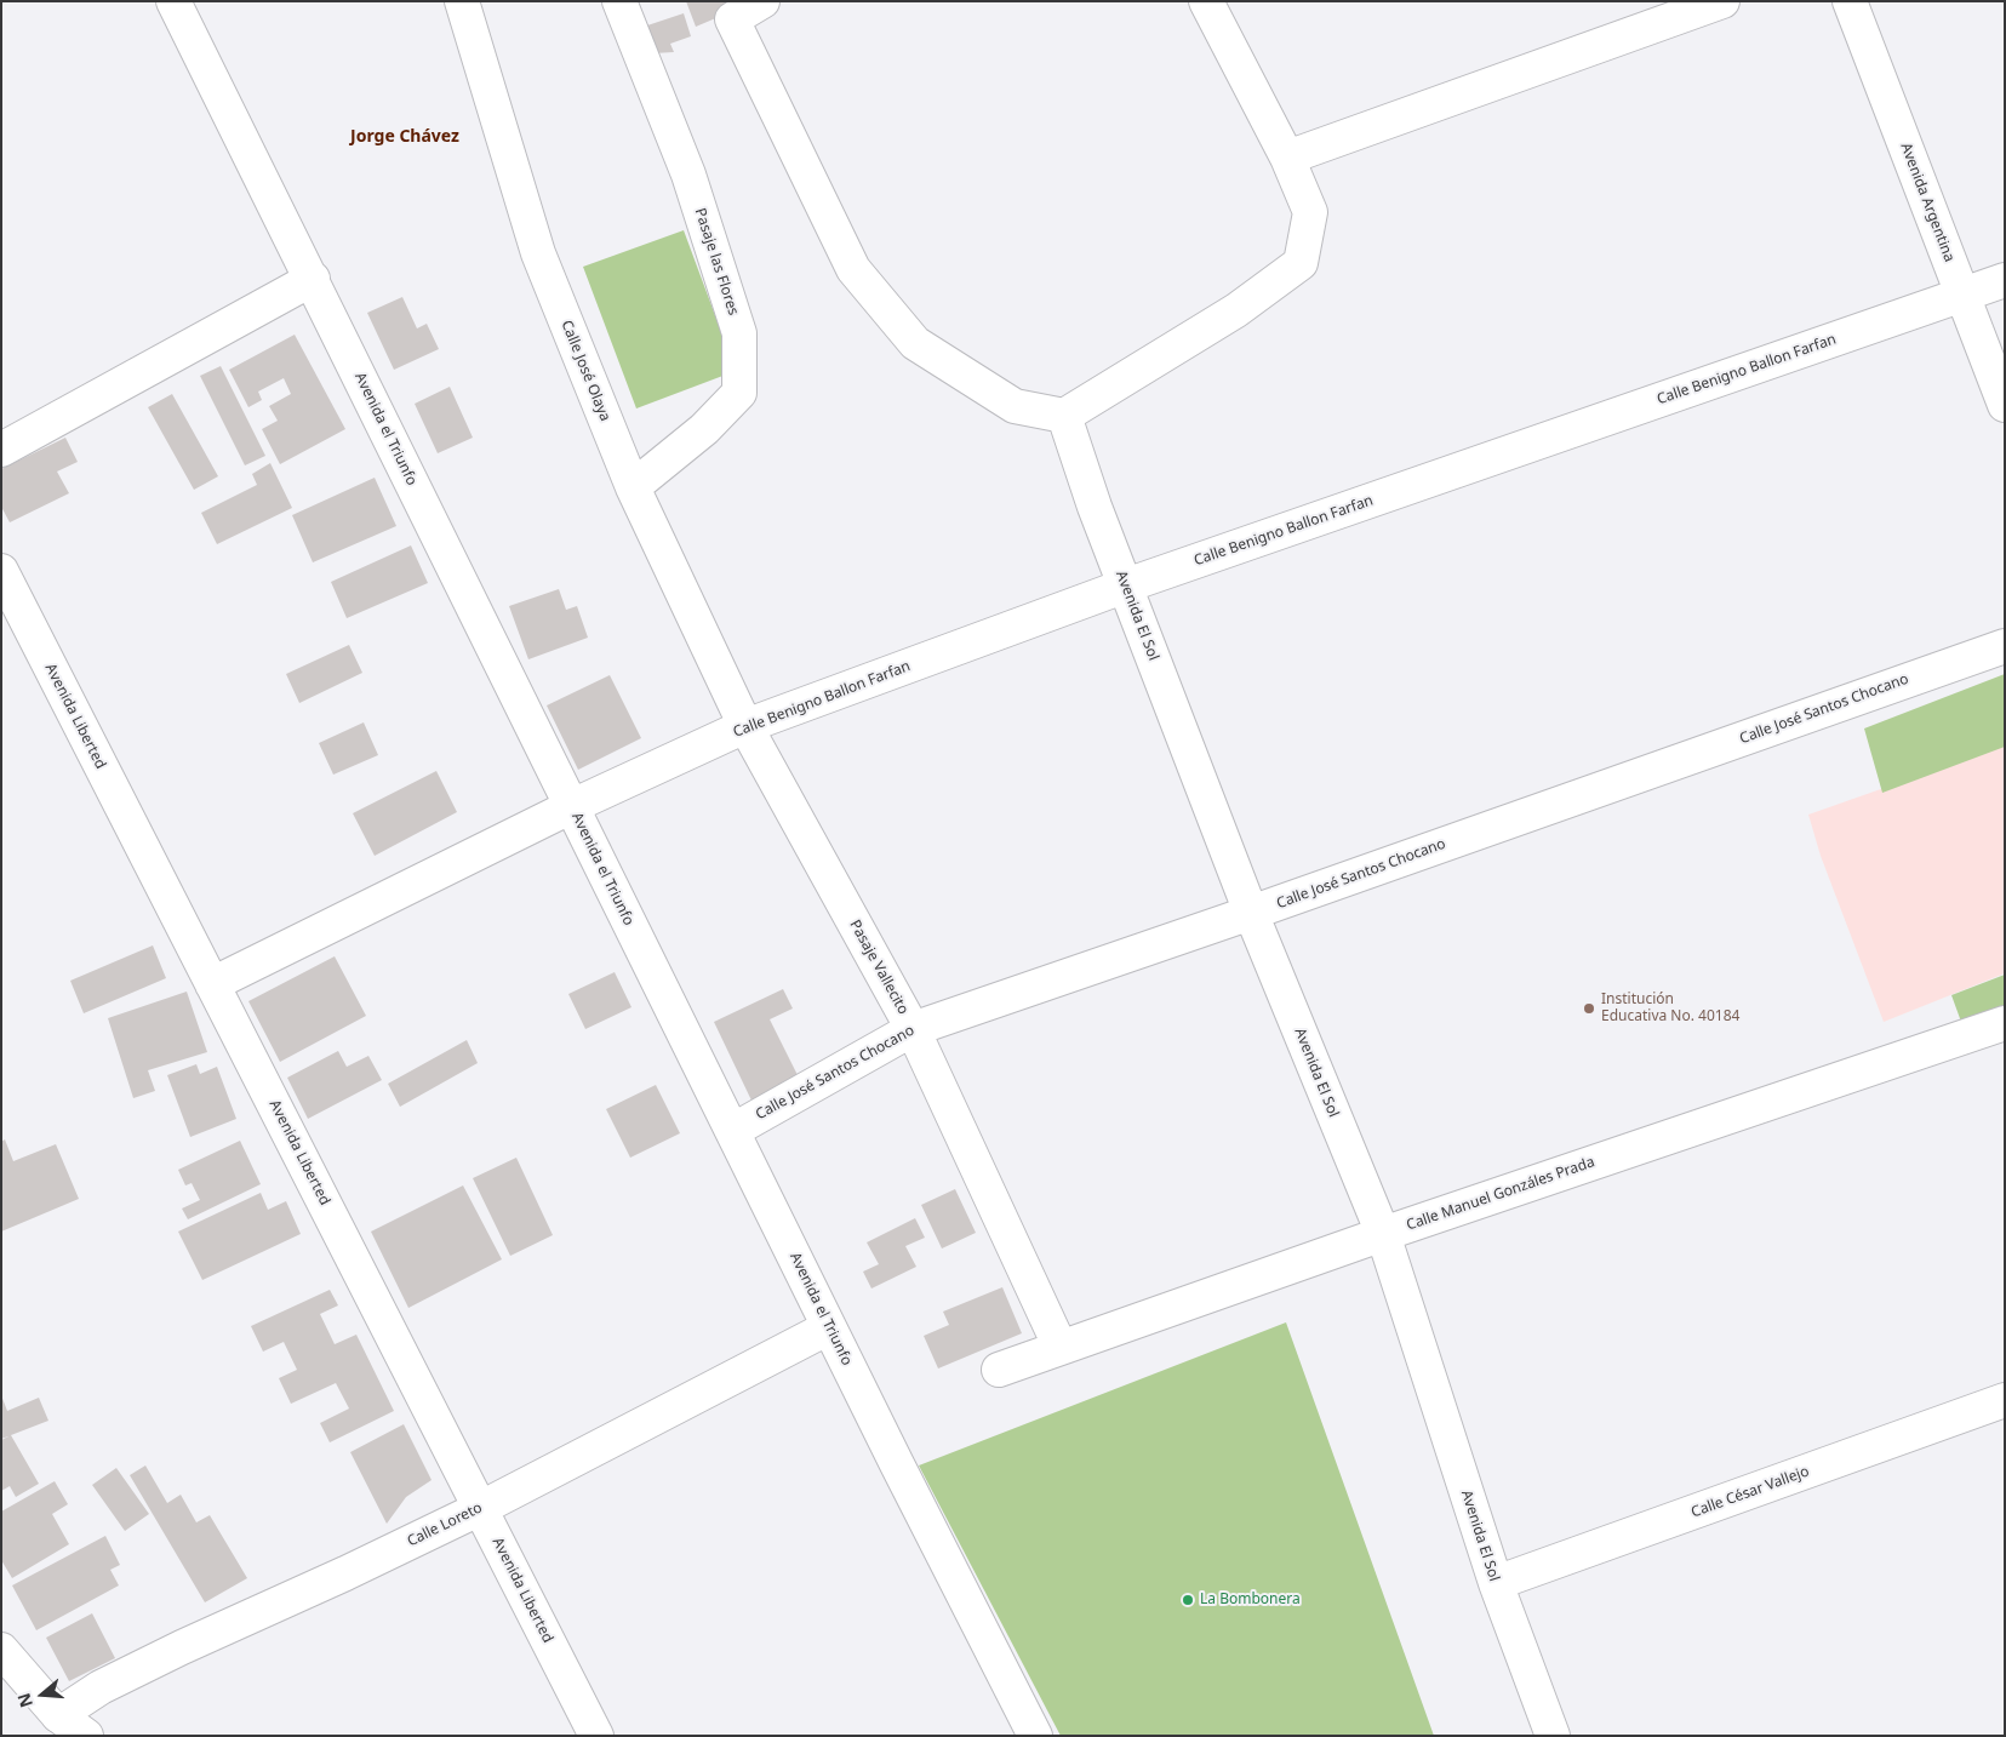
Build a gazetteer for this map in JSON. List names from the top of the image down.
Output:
{
  "streets": {
    "street": [
      "Avenida Argentina",
      "Pasaje las Flores",
      "Calle Benigno Ballon Farfan",
      "Calle José Olaya",
      "Avenida el Triunfo",
      "Avenida El Sol",
      "Calle José Santos Chocano",
      "Avenida Liberted",
      "Pasaje Vallecito",
      "Calle Manuel Gonzáles Prada",
      "Calle César Vallejo",
      "Calle Loreto"
    ]
  },
  "crossings": [
    ["Avenida Argentina", "Calle Benigno Ballon Farfan"],
    ["Pasaje las Flores", "Calle José Olaya"],
    ["Calle Benigno Ballon Farfan", "Calle José Olaya"],
    ["Calle Benigno Ballon Farfan", "Avenida el Triunfo"],
    ["Calle Benigno Ballon Farfan", "Avenida El Sol"],
    ["Calle Benigno Ballon Farfan", "Avenida Liberted"],
    ["Calle Benigno Ballon Farfan", "Pasaje Vallecito"],
    ["Calle José Olaya", "Pasaje Vallecito"],
    ["Avenida el Triunfo", "Calle José Santos Chocano"],
    ["Avenida el Triunfo", "Calle Loreto"],
    ["Avenida El Sol", "Calle José Santos Chocano"],
    ["Avenida El Sol", "Calle Manuel Gonzáles Prada"],
    ["Avenida El Sol", "Calle César Vallejo"],
    ["Calle José Santos Chocano", "Pasaje Vallecito"],
    ["Avenida Liberted", "Calle Loreto"],
    ["Pasaje Vallecito", "Calle Manuel Gonzáles Prada"]
  ],
  "districts": ["Jorge Chávez"],
  "places": ["Institución Educativa No. 40184", "La Bombonera"],
  "north": "left"
}
